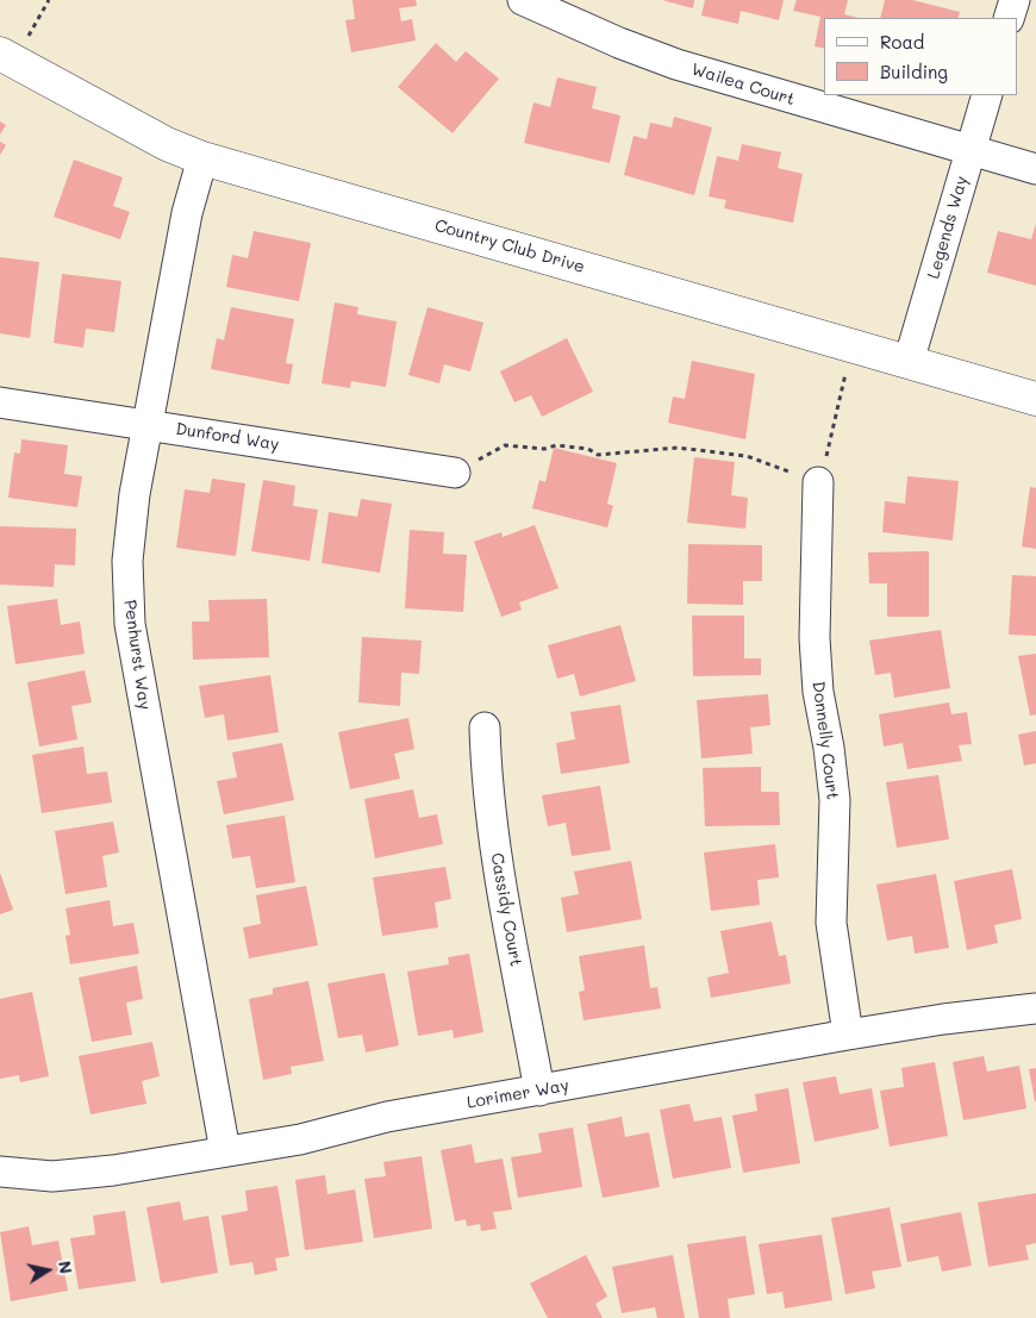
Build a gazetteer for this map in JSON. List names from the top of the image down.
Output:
{
  "streets": {
    "street": [
      "Wailea Court",
      "Legends Way",
      "Country Club Drive",
      "Dunford Way",
      "Penhurst Way",
      "Donnelly Court",
      "Cassidy Court",
      "Lorimer Way"
    ]
  },
  "crossings": [
    ["Wailea Court", "Legends Way"],
    ["Legends Way", "Country Club Drive"],
    ["Country Club Drive", "Penhurst Way"],
    ["Dunford Way", "Penhurst Way"],
    ["Penhurst Way", "Lorimer Way"],
    ["Donnelly Court", "Lorimer Way"],
    ["Cassidy Court", "Lorimer Way"]
  ],
  "legend": ["Road", "Building"],
  "north": "right"
}
